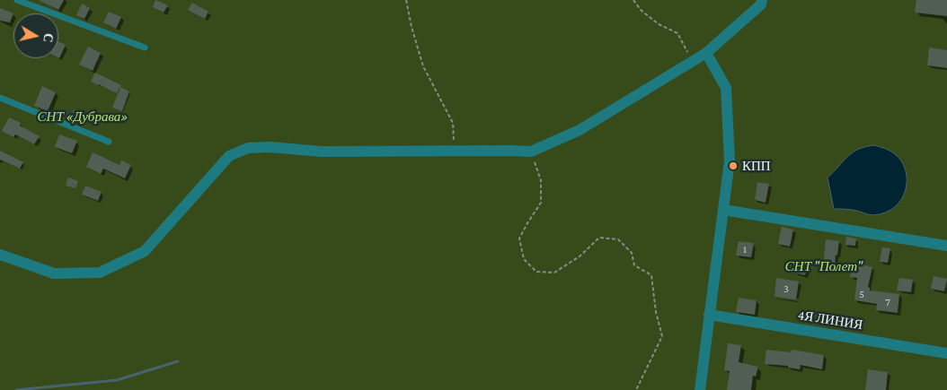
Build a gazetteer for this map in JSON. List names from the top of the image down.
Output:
{
  "streets": {
    "street": ["4Я ЛИНИЯ"]
  },
  "parks": ["СНТ «Дубрава»", "СНТ \"Полет\""],
  "places": ["КПП"],
  "house_numbers": [
    "1",
    "3",
    "5",
    "7"
  ],
  "north": "right"
}
